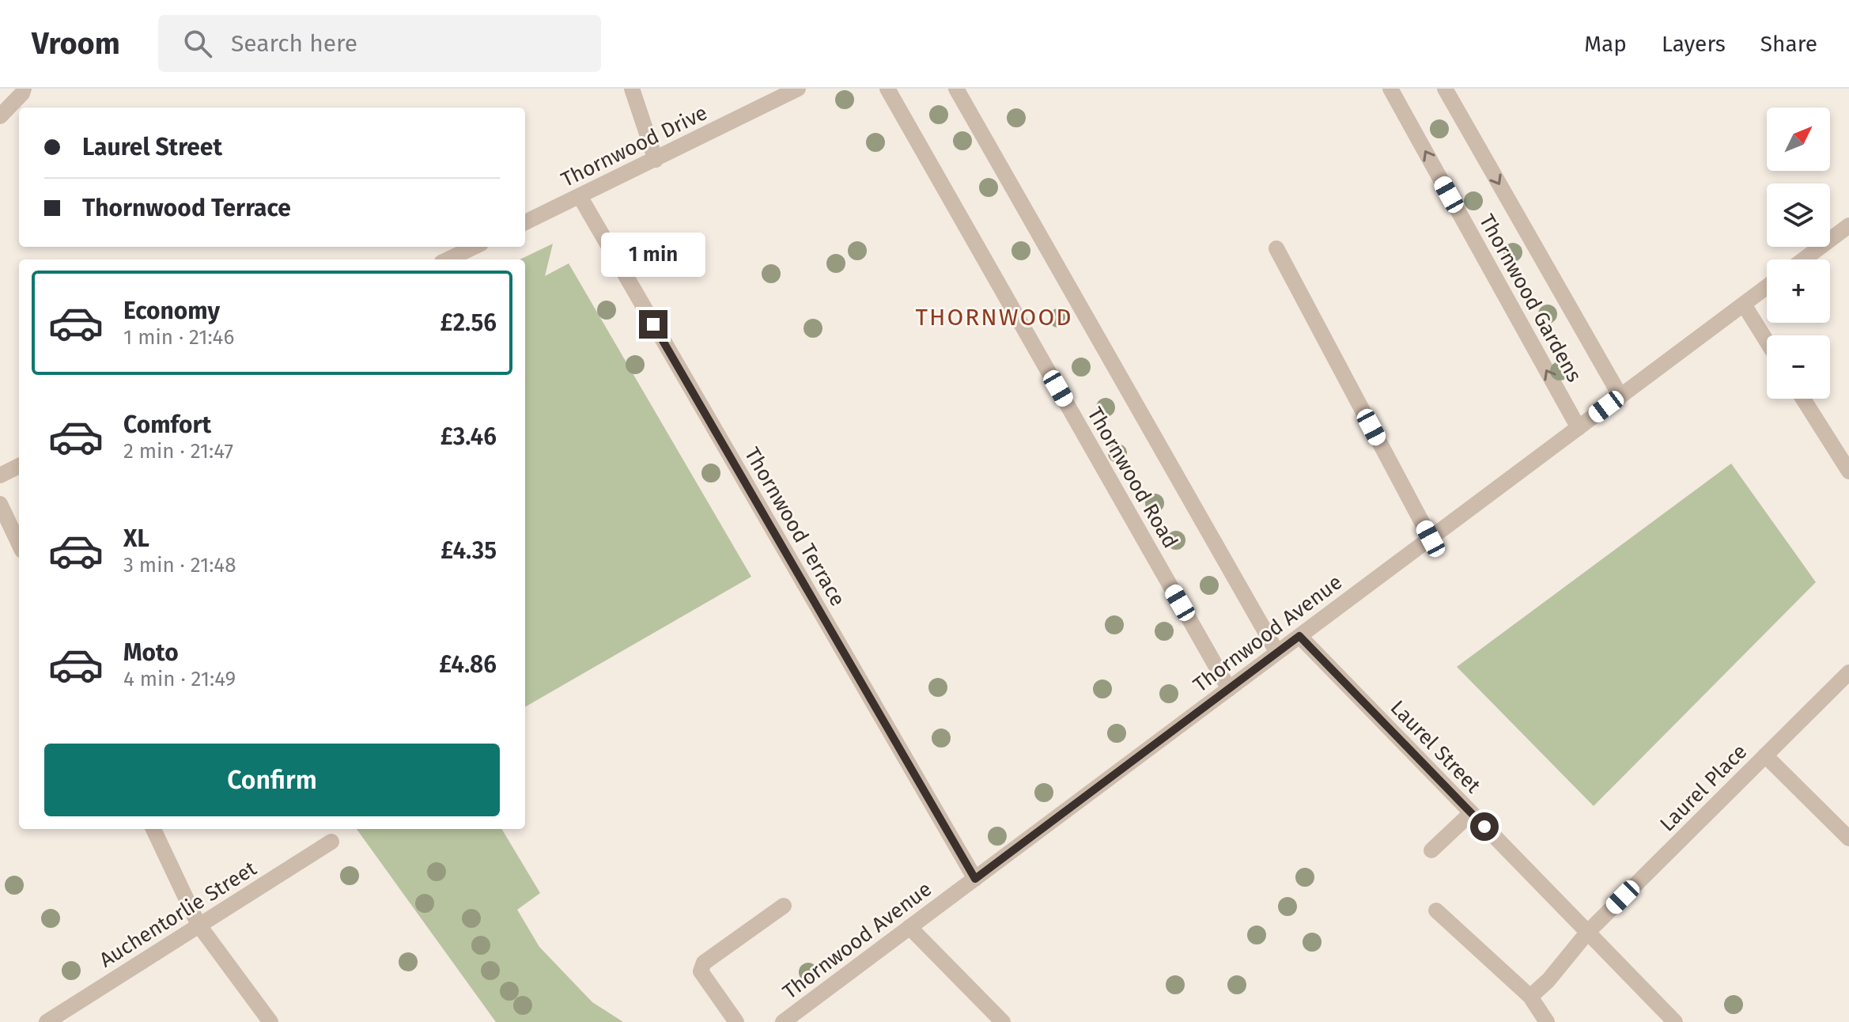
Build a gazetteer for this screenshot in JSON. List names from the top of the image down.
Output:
{
  "streets": {
    "street": [
      "Thornwood Drive",
      "Thornwood Gardens",
      "Thornwood Road",
      "Thornwood Terrace",
      "Thornwood Avenue",
      "Laurel Street",
      "Laurel Place",
      "Auchentorlie Street"
    ]
  },
  "crossings": [
    ["Thornwood Drive", "Thornwood Terrace"],
    ["Thornwood Gardens", "Thornwood Avenue"],
    ["Thornwood Road", "Thornwood Avenue"],
    ["Thornwood Terrace", "Thornwood Avenue"],
    ["Thornwood Avenue", "Laurel Street"],
    ["Laurel Street", "Laurel Place"]
  ],
  "districts": ["THORNWOOD"],
  "north": "top right",
  "page": {
    "header": "Vroom",
    "search": "Search here",
    "nav": ["Map", "Layers", "Share"],
    "map_buttons": ["+", "−"],
    "banner": ["Laurel Street", "Thornwood Terrace"],
    "bubble": "1 min",
    "list": [
      {
        "name": "Economy",
        "note": "1 min · 21:46",
        "value": "£2.56"
      },
      {
        "name": "Comfort",
        "note": "2 min · 21:47",
        "value": "£3.46"
      },
      {
        "name": "XL",
        "note": "3 min · 21:48",
        "value": "£4.35"
      },
      {
        "name": "Moto",
        "note": "4 min · 21:49",
        "value": "£4.86"
      }
    ],
    "buttons": "Confirm"
  }
}
